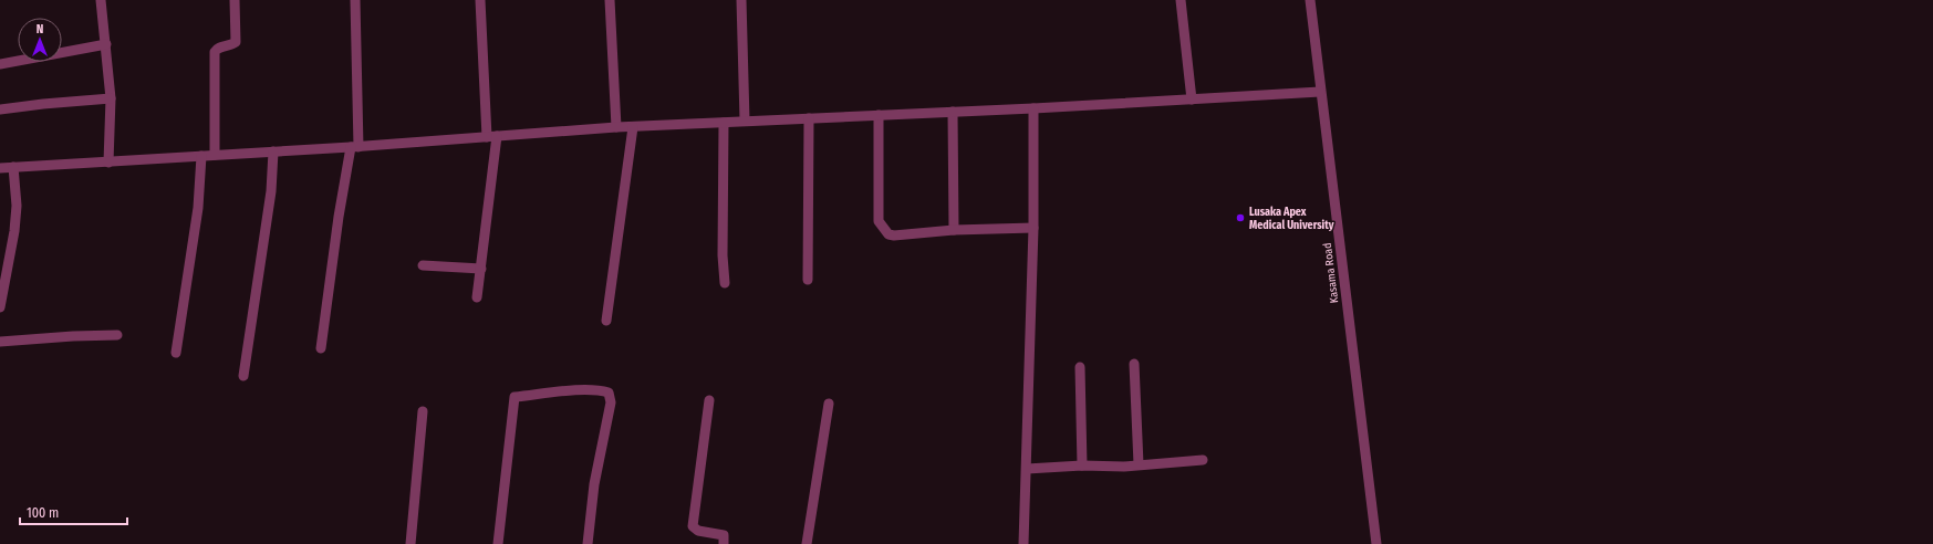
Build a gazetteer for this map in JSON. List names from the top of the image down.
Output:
{
  "streets": {
    "street": ["Kasama Road"]
  },
  "places": ["Lusaka Apex Medical University"],
  "scale_bar": "100 m",
  "north": "top"
}
